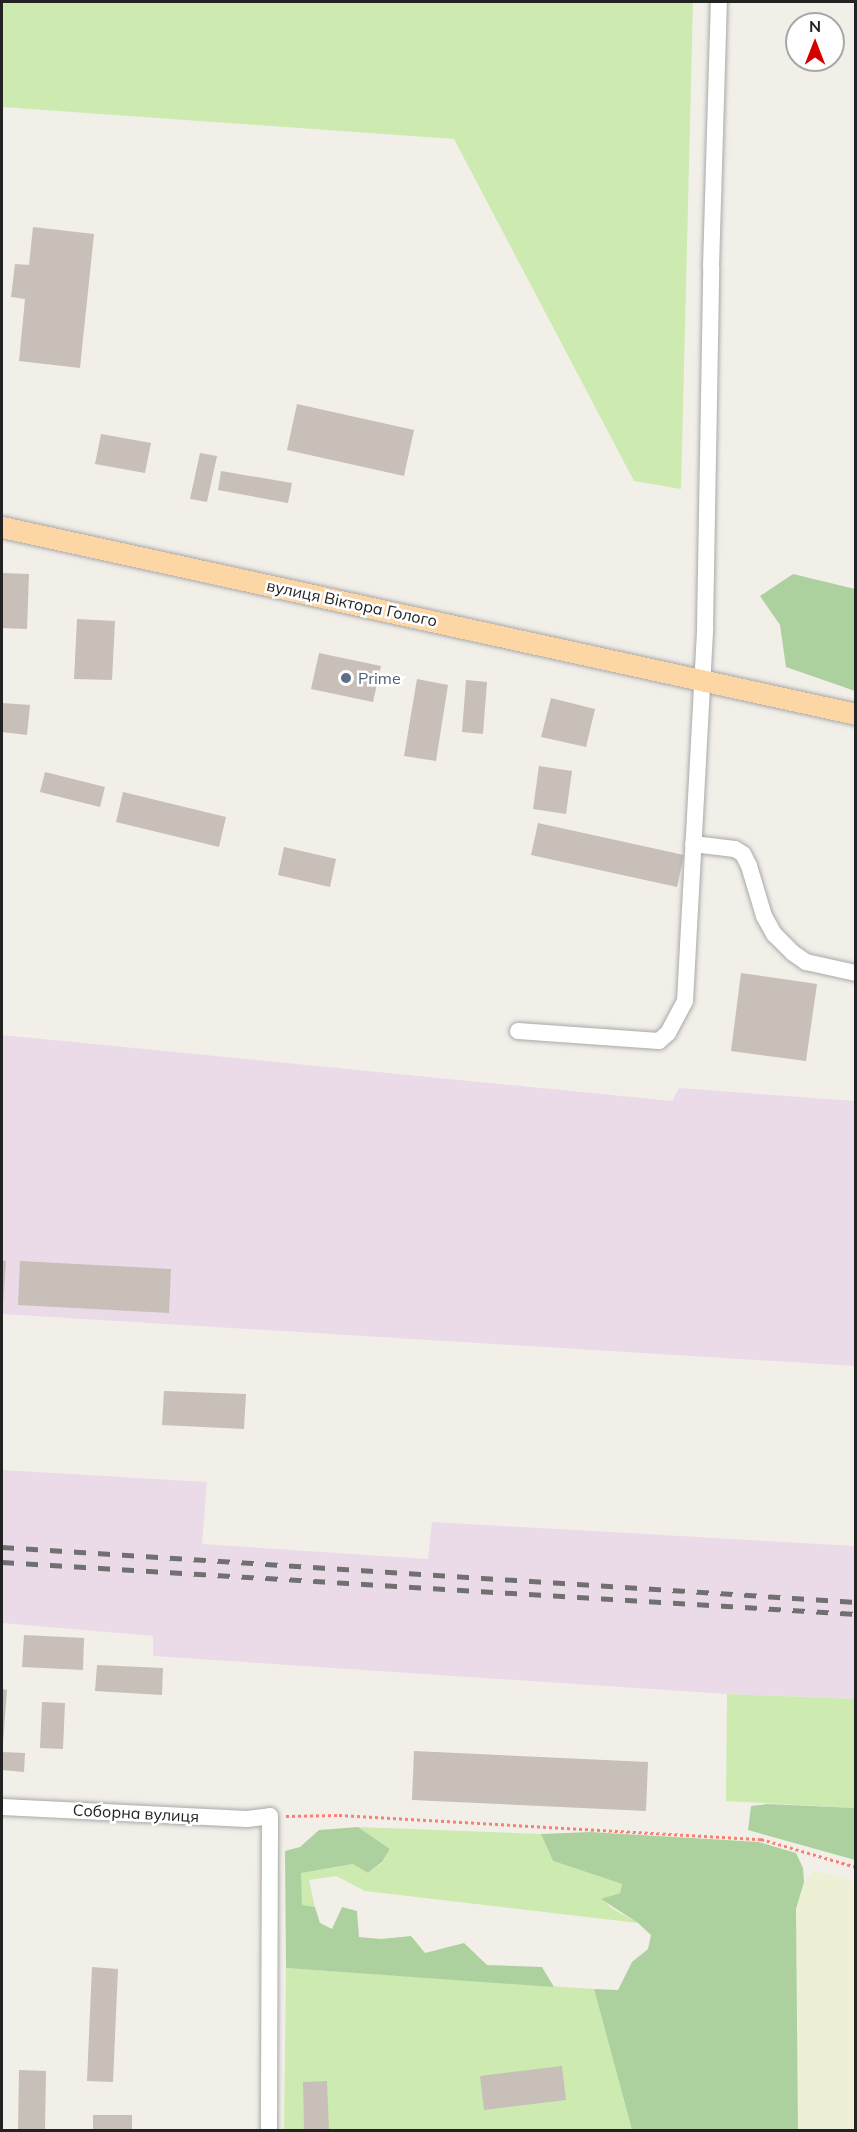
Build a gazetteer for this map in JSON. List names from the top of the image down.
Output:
{
  "streets": {
    "main road": ["вулиця Віктора Голого"],
    "street": ["Соборна вулиця"]
  },
  "places": ["Prime"],
  "north": "top"
}
